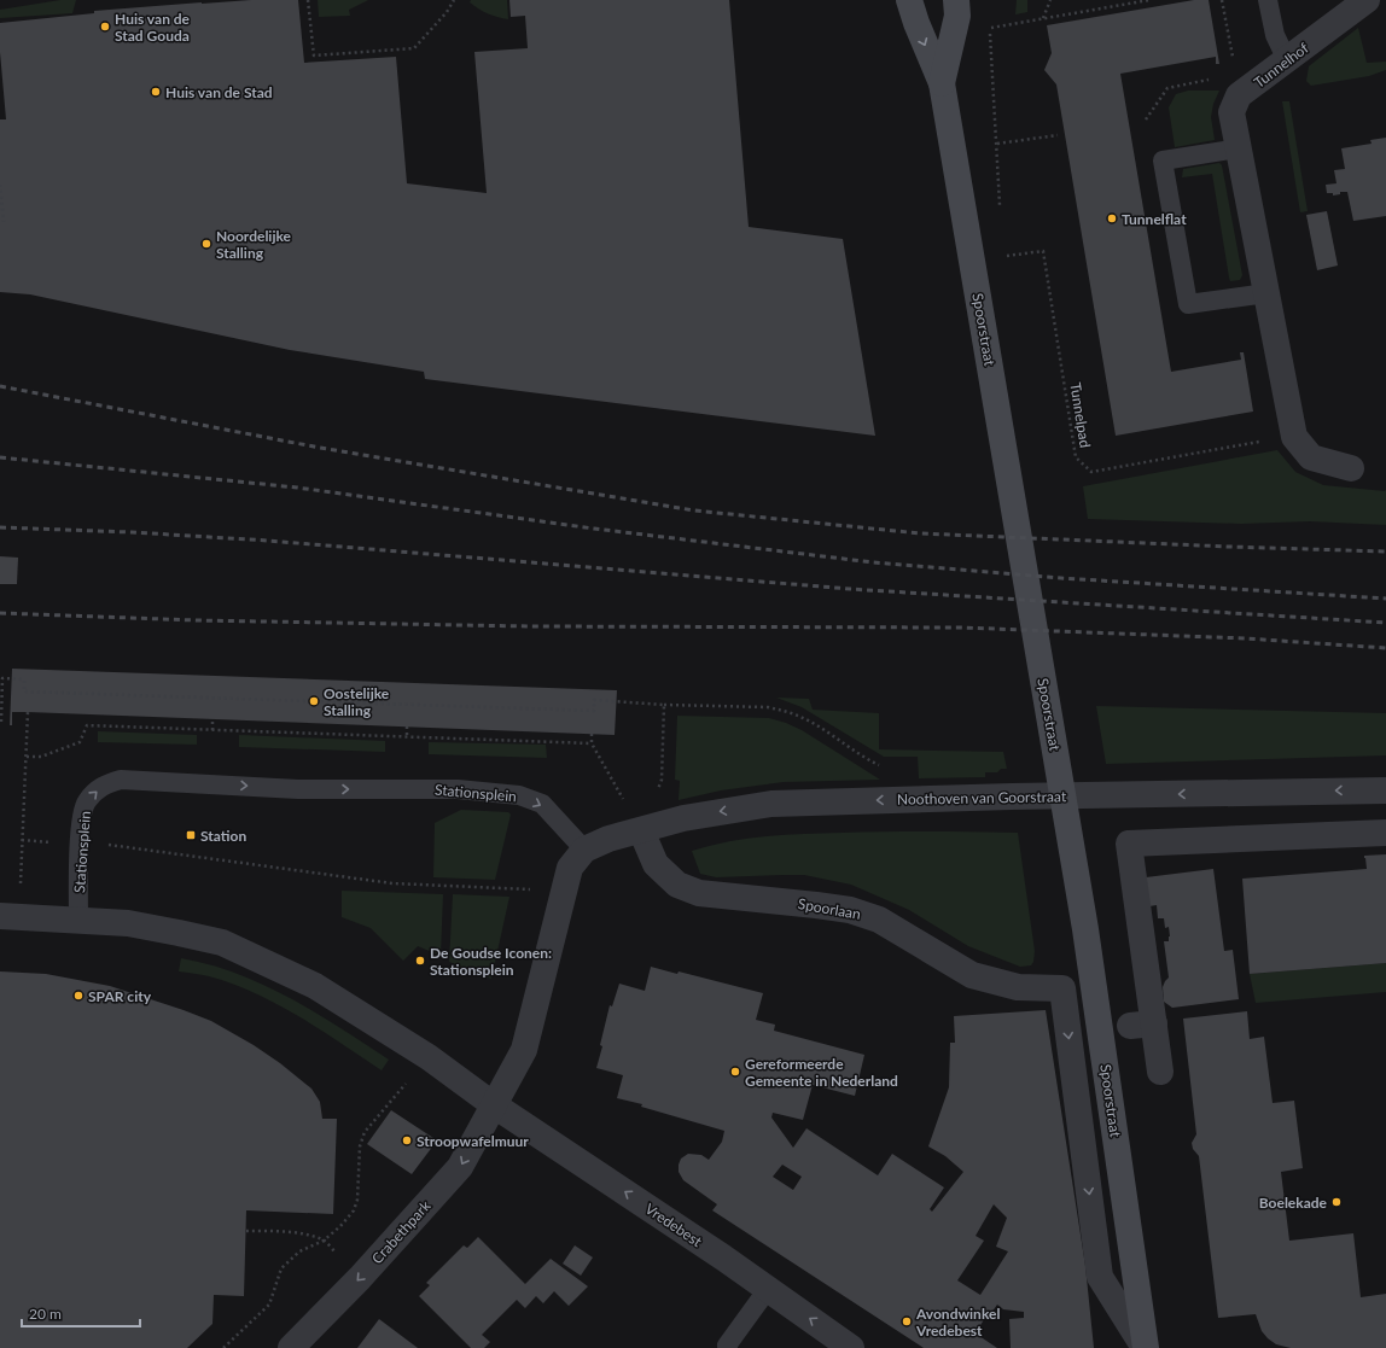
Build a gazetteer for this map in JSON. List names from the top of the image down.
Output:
{
  "streets": {
    "main road": ["Spoorstraat"],
    "street": [
      "Tunnelhof",
      "Noothoven van Goorstraat",
      "Spoorlaan",
      "Vredebest",
      "Crabethpark"
    ],
    "lane": ["Stationsplein"],
    "path": ["Tunnelpad"]
  },
  "crossings": [
    ["Tunnelhof", "Tunnelpad"],
    ["Spoorstraat", "Spoorlaan"],
    ["Stationsplein", "Noothoven van Goorstraat"],
    ["Noothoven van Goorstraat", "Spoorlaan"],
    ["Vredebest", "Crabethpark"]
  ],
  "one_way": [
    "Stationsplein",
    "Noothoven van Goorstraat",
    "Vredebest",
    "Crabethpark"
  ],
  "places": {
    "other": [
      "Huis van de Stad Gouda",
      "Huis van de Stad",
      "Tunnelflat",
      "Noordelijke Stalling",
      "Oostelijke Stalling",
      "De Goudse Iconen: Stationsplein",
      "SPAR city",
      "Gereformeerde Gemeente in Nederland",
      "Stroopwafelmuur",
      "Boelekade",
      "Avondwinkel Vredebest"
    ],
    "transit": ["Station"]
  },
  "scale_bar": "20 m"
}
